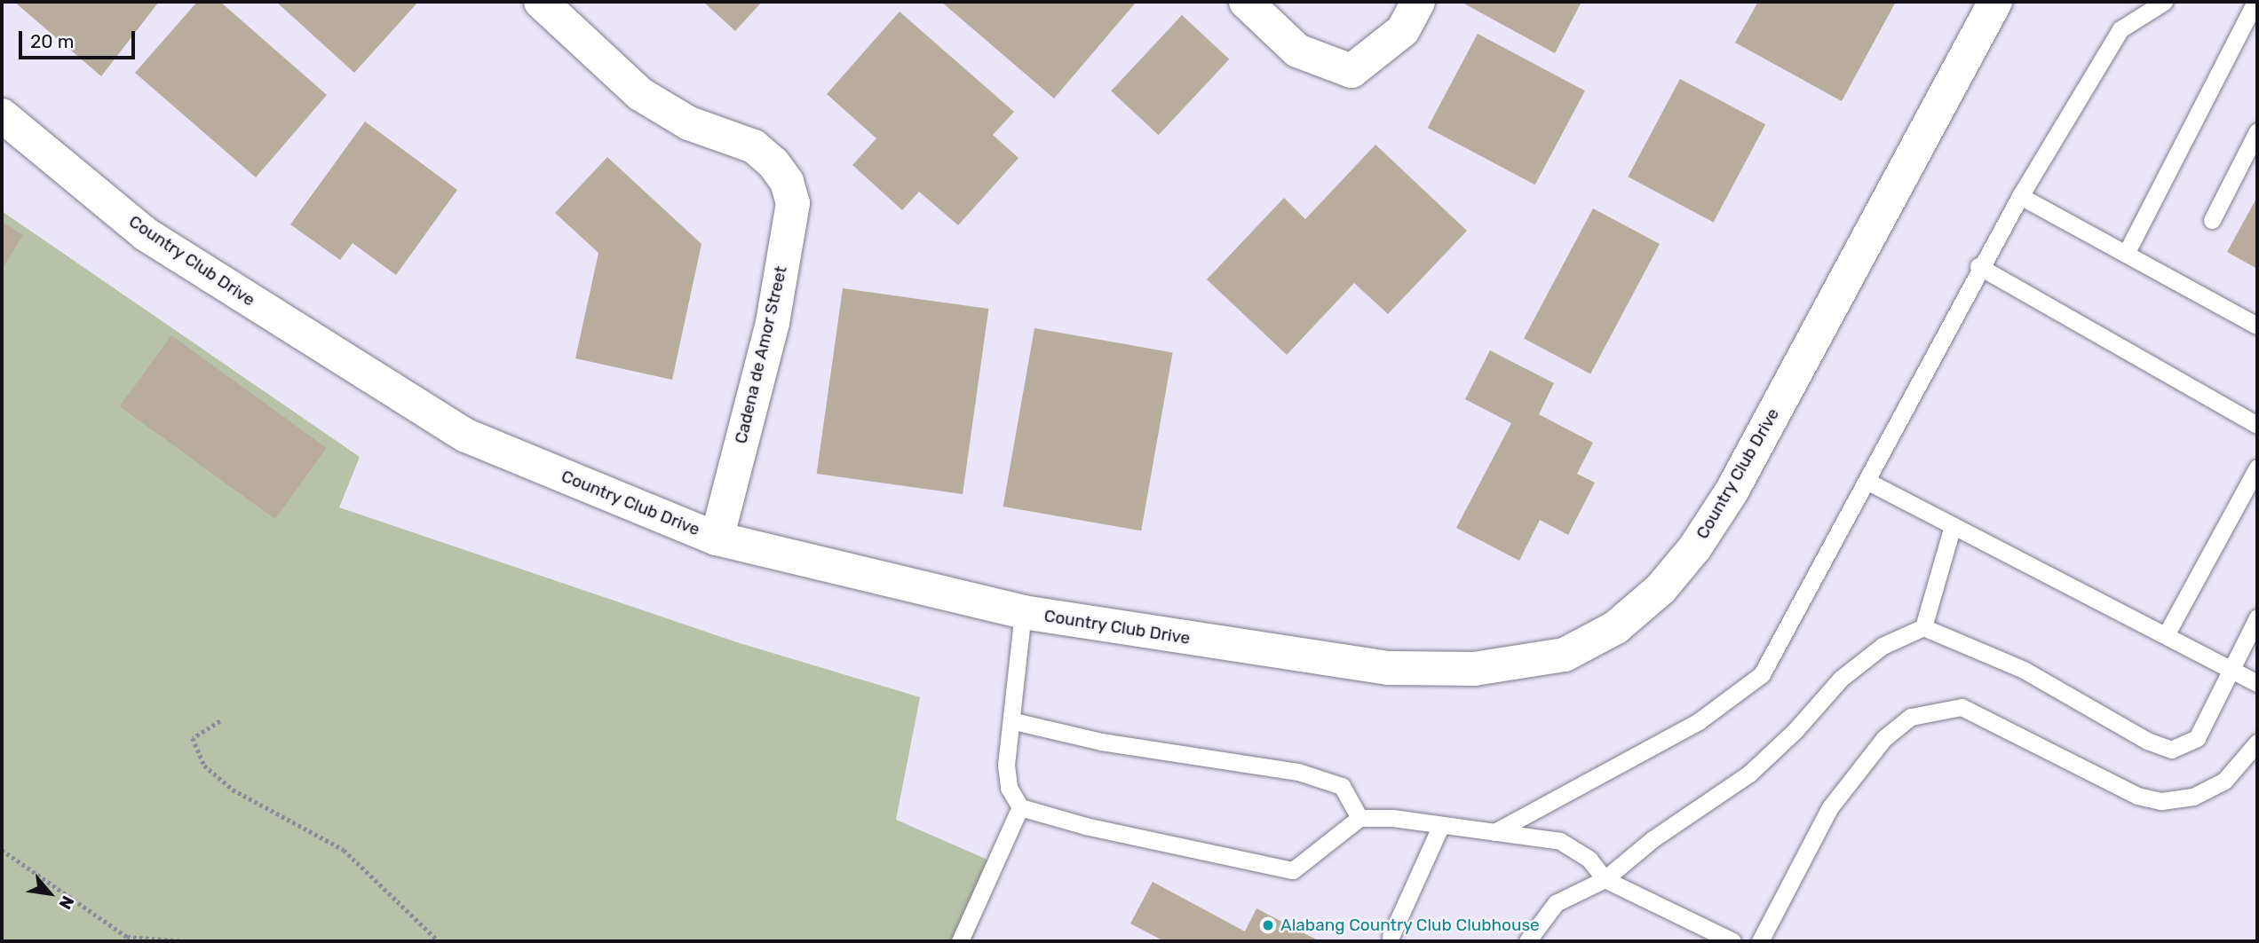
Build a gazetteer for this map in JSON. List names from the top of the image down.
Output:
{
  "streets": {
    "street": ["Country Club Drive", "Cadena de Amor Street"]
  },
  "crossings": [
    ["Country Club Drive", "Cadena de Amor Street"]
  ],
  "places": ["Alabang Country Club Clubhouse"],
  "scale_bar": "20 m",
  "north": "bottom right"
}
